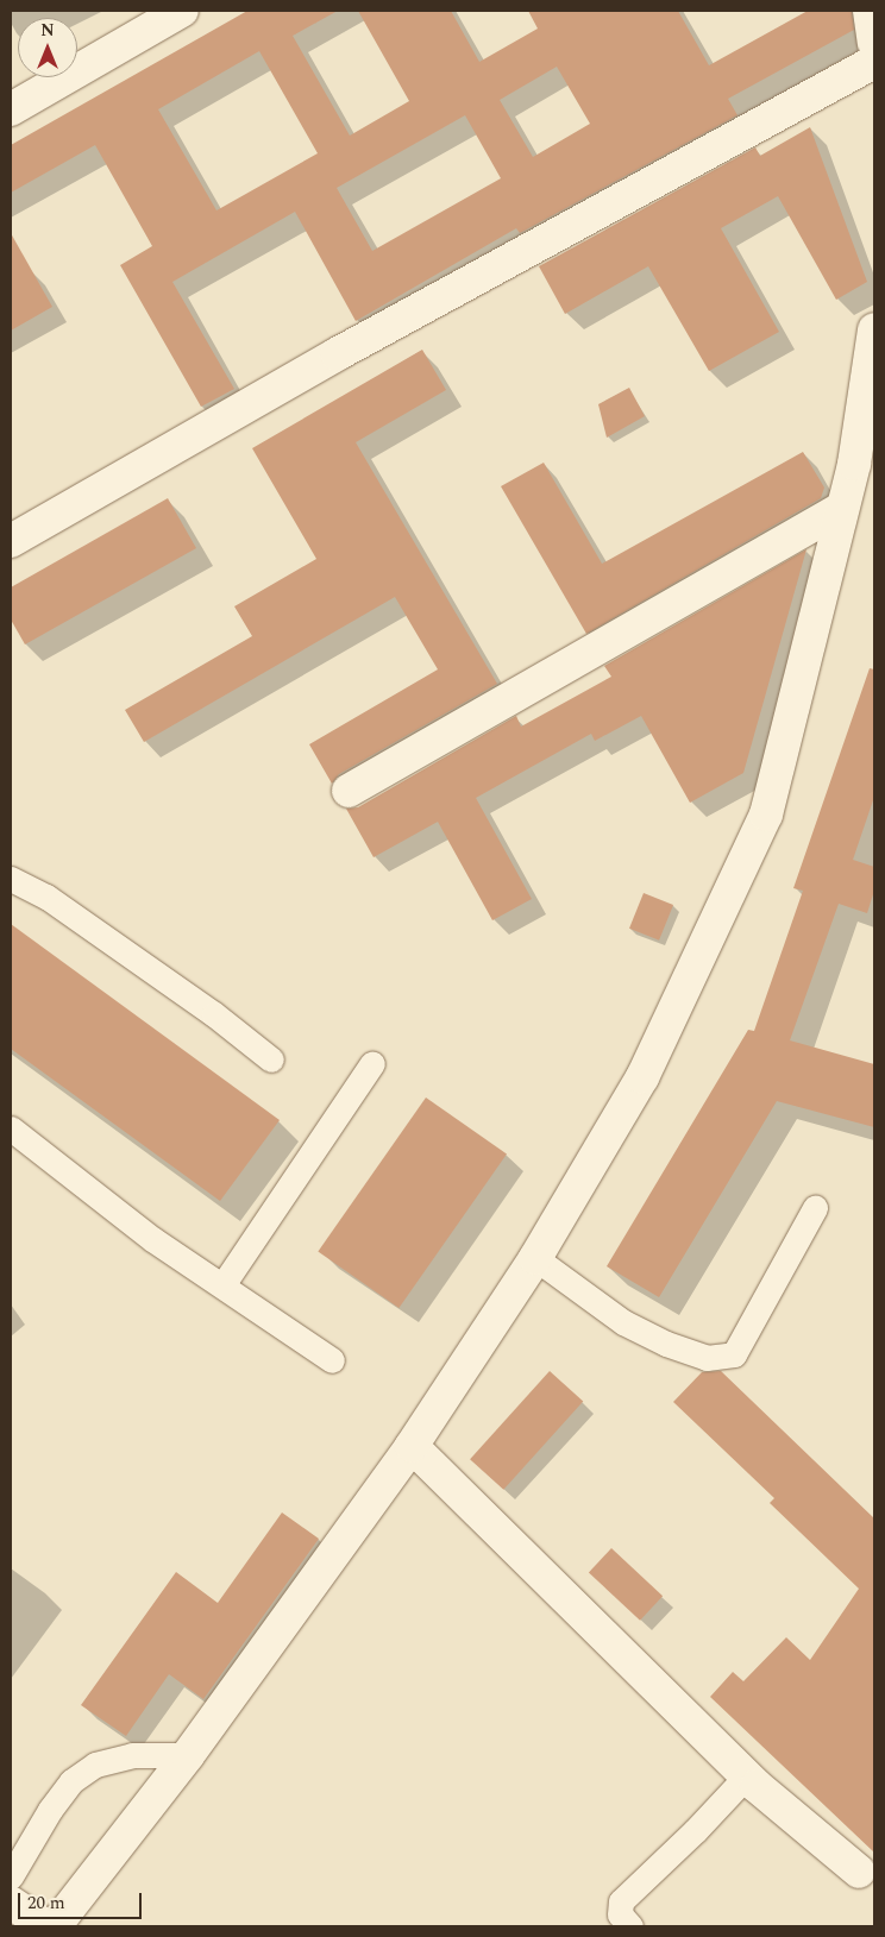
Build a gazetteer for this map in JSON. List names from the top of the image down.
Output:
{
  "scale_bar": "20 m",
  "north": "top"
}
